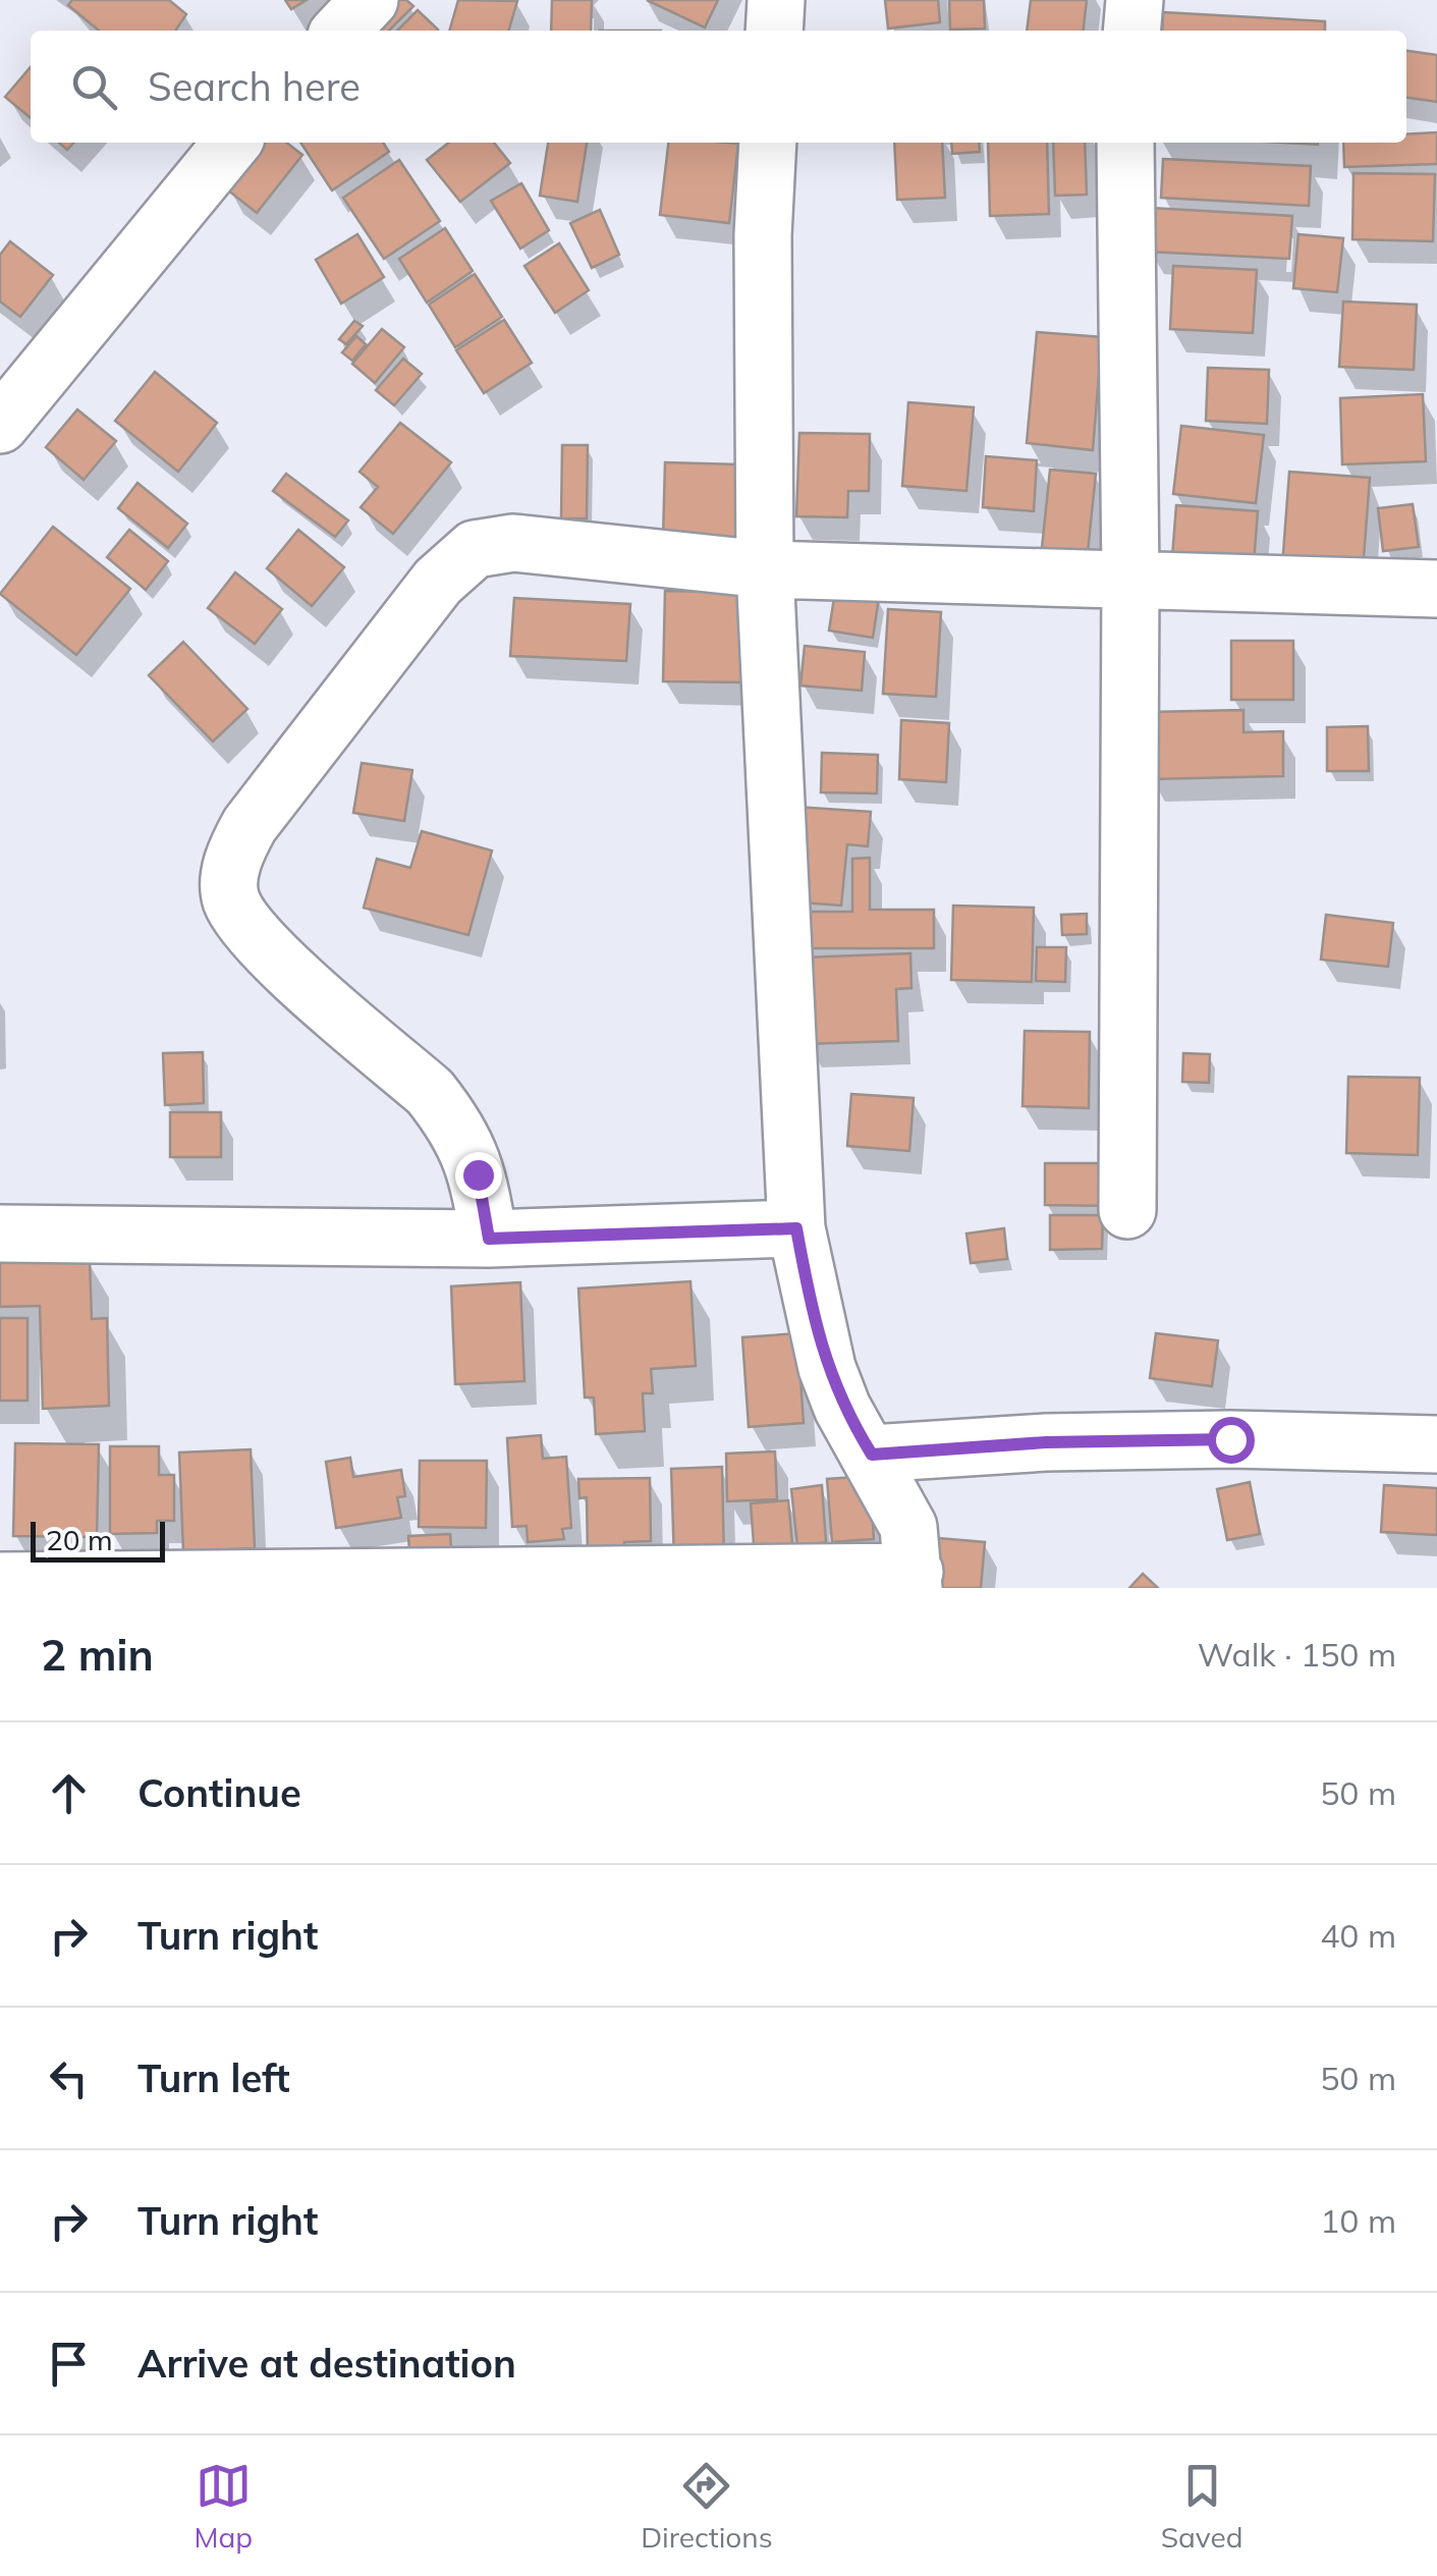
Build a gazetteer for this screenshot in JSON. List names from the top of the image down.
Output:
{
  "scale_bar": "20 m",
  "page": {
    "search": "Search here",
    "scale": "20 m",
    "heading": ["2 min", "Walk · 150 m"],
    "list": [
      ["Continue", "50 m"],
      ["Turn right", "40 m"],
      ["Turn left", "50 m"],
      ["Turn right", "10 m"],
      "Arrive at destination"
    ],
    "nav": ["Map", "Directions", "Saved"]
  }
}
